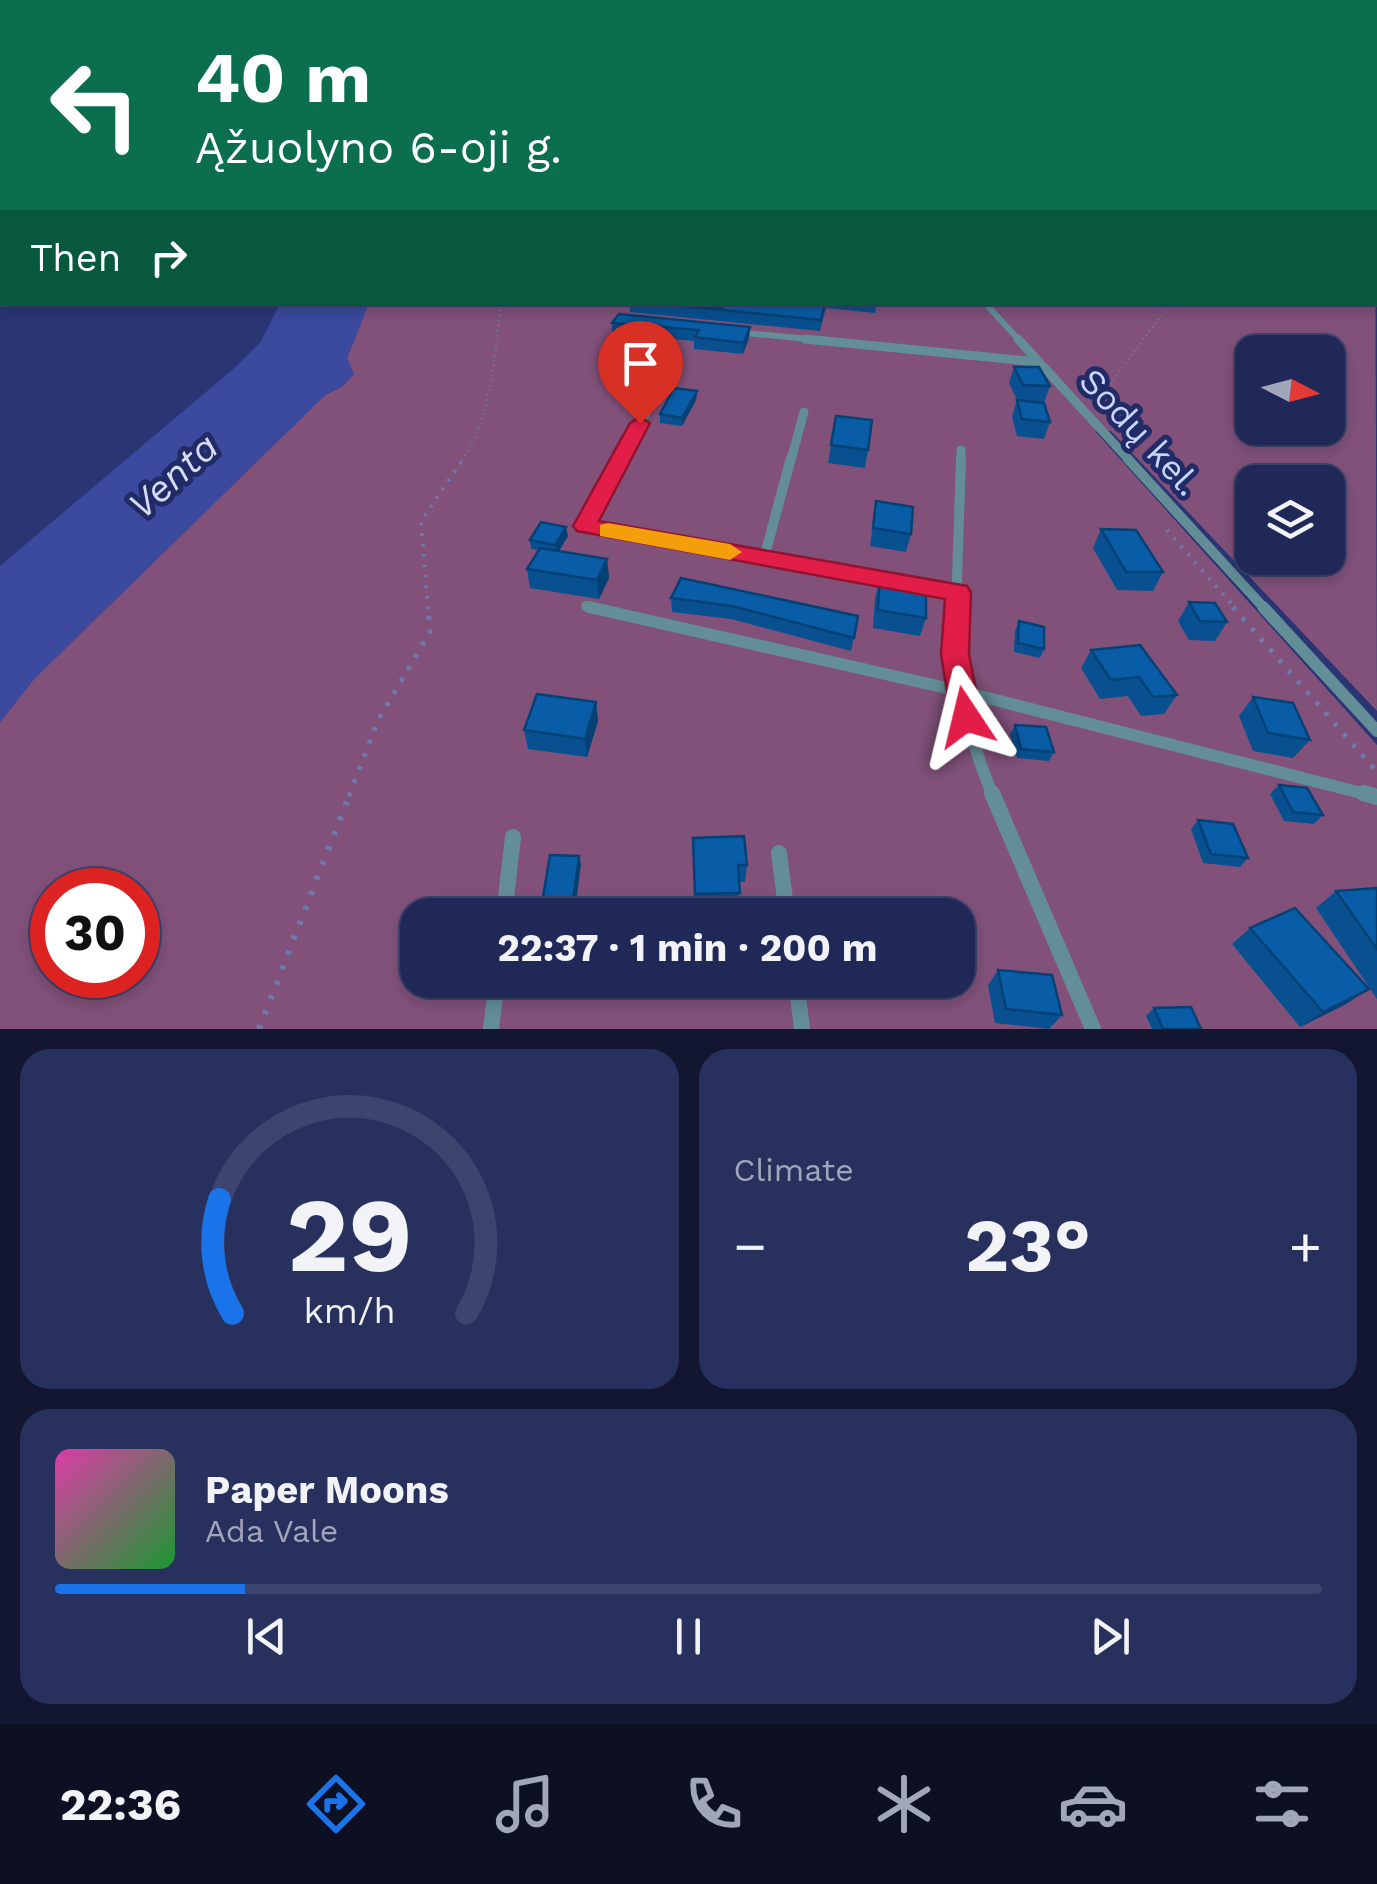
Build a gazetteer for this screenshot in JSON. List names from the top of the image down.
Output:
{
  "streets": {
    "street": ["Sodų kel."]
  },
  "water": ["Venta"],
  "north": "right",
  "page": {
    "turn": ["40 m", "Ąžuolyno 6-oji g."],
    "then": "Then",
    "limit": "30",
    "trip": "22:37 · 1 min · 200 m",
    "tile": "Climate",
    "heat": ["−", "23°", "+"],
    "song": ["Paper Moons", "Ada Vale"],
    "tabs": "22:36",
    "gauge": ["29", "km/h"]
  }
}
